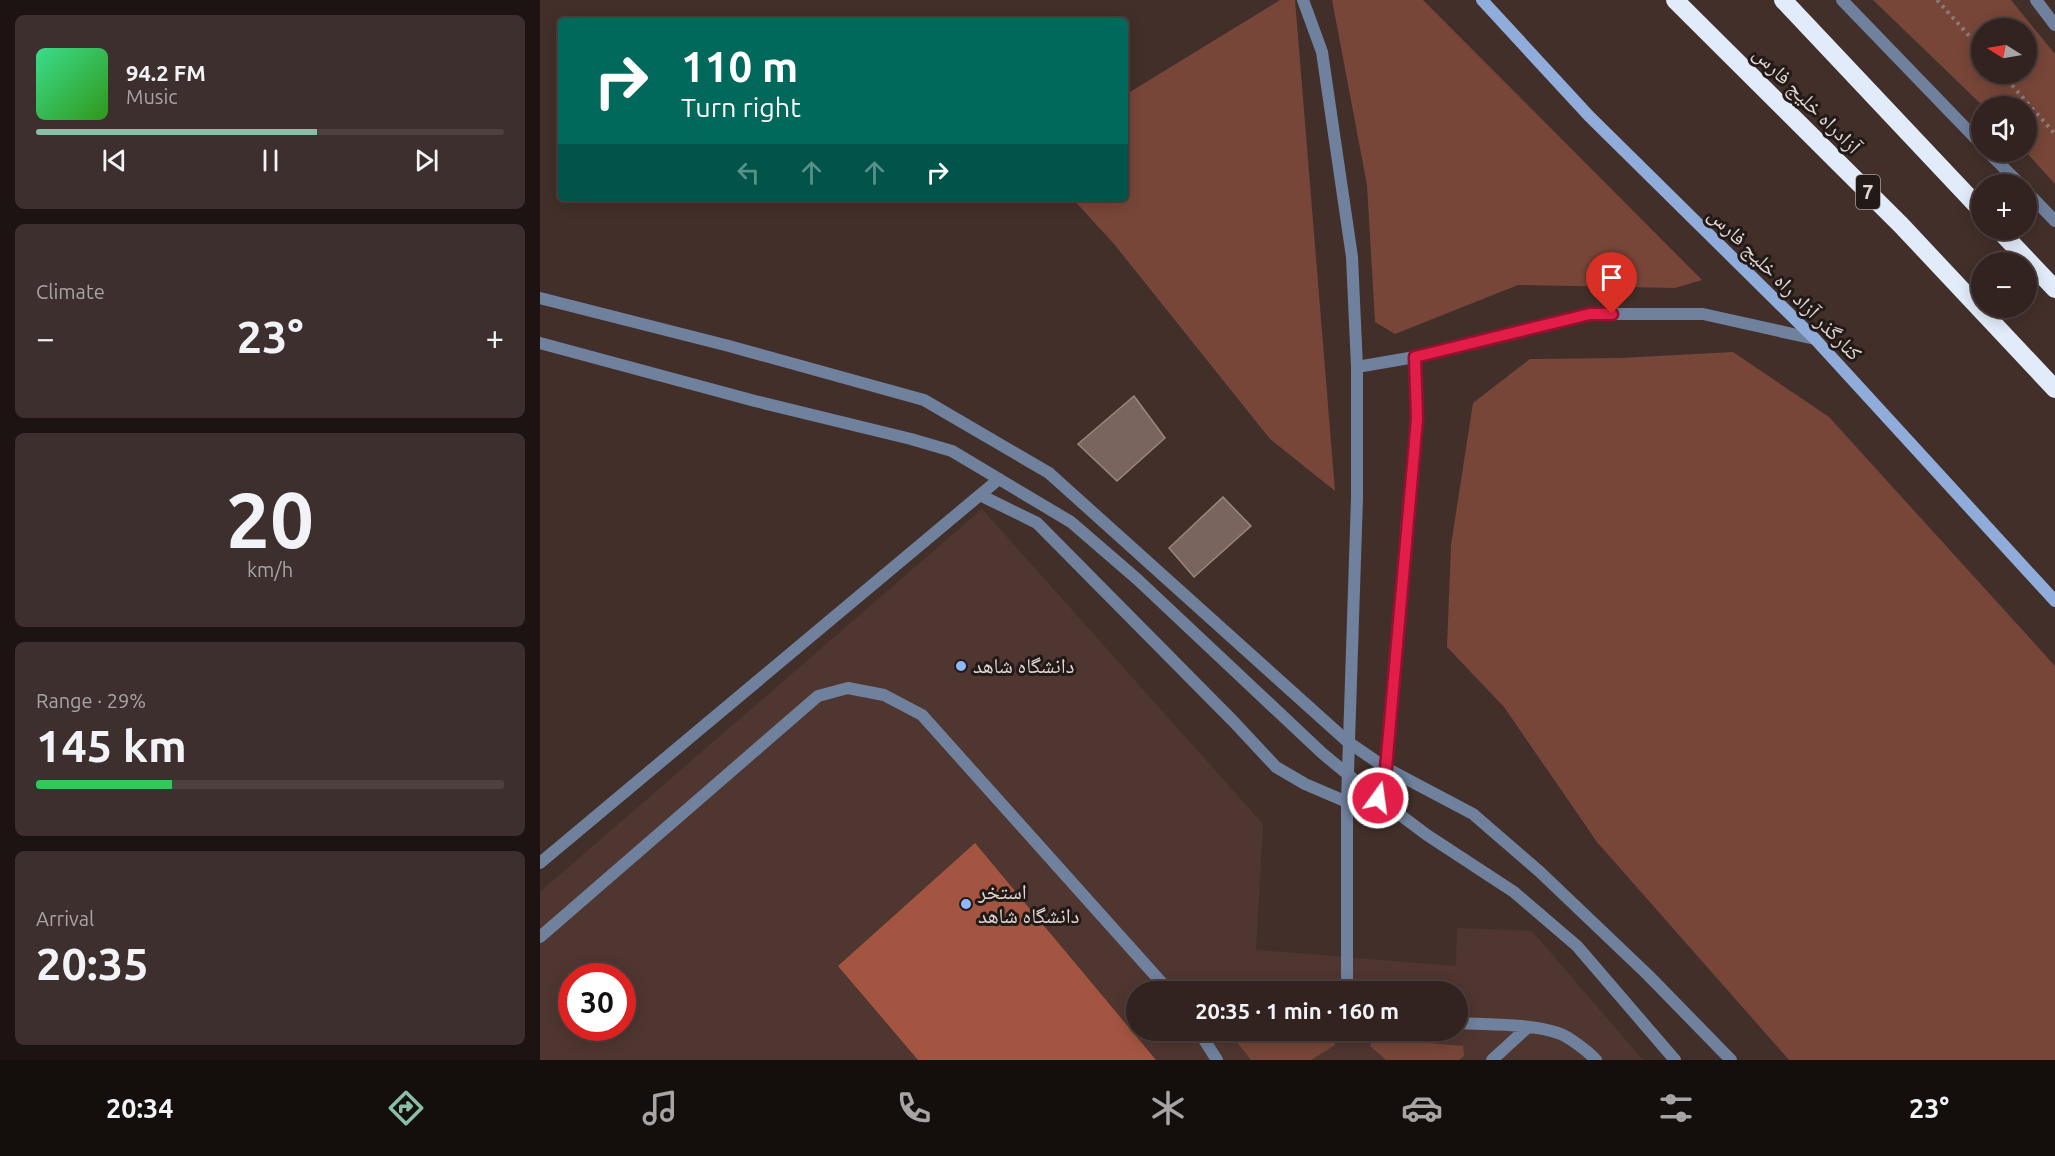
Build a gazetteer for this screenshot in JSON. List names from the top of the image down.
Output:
{
  "streets": {
    "highway": ["آزادراه خلیج فارس", "7"],
    "main road": ["کنارگذر آزاد راه خلیج فارس"]
  },
  "places": ["دانشگاه شاهد", "استخر دانشگاه شاهد"],
  "north": "left",
  "page": {
    "map_buttons": ["+", "−"],
    "turn": ["110 m", "Turn right"],
    "song": ["94.2 FM", "Music"],
    "tile": [
      "Climate",
      ["20", "km/h"],
      ["Range · 29%", "145 km"],
      ["Arrival", "20:35"]
    ],
    "heat": ["−", "23°", "+"],
    "limit": "30",
    "trip": "20:35 · 1 min · 160 m",
    "tabs": ["20:34", "23°"]
  }
}
